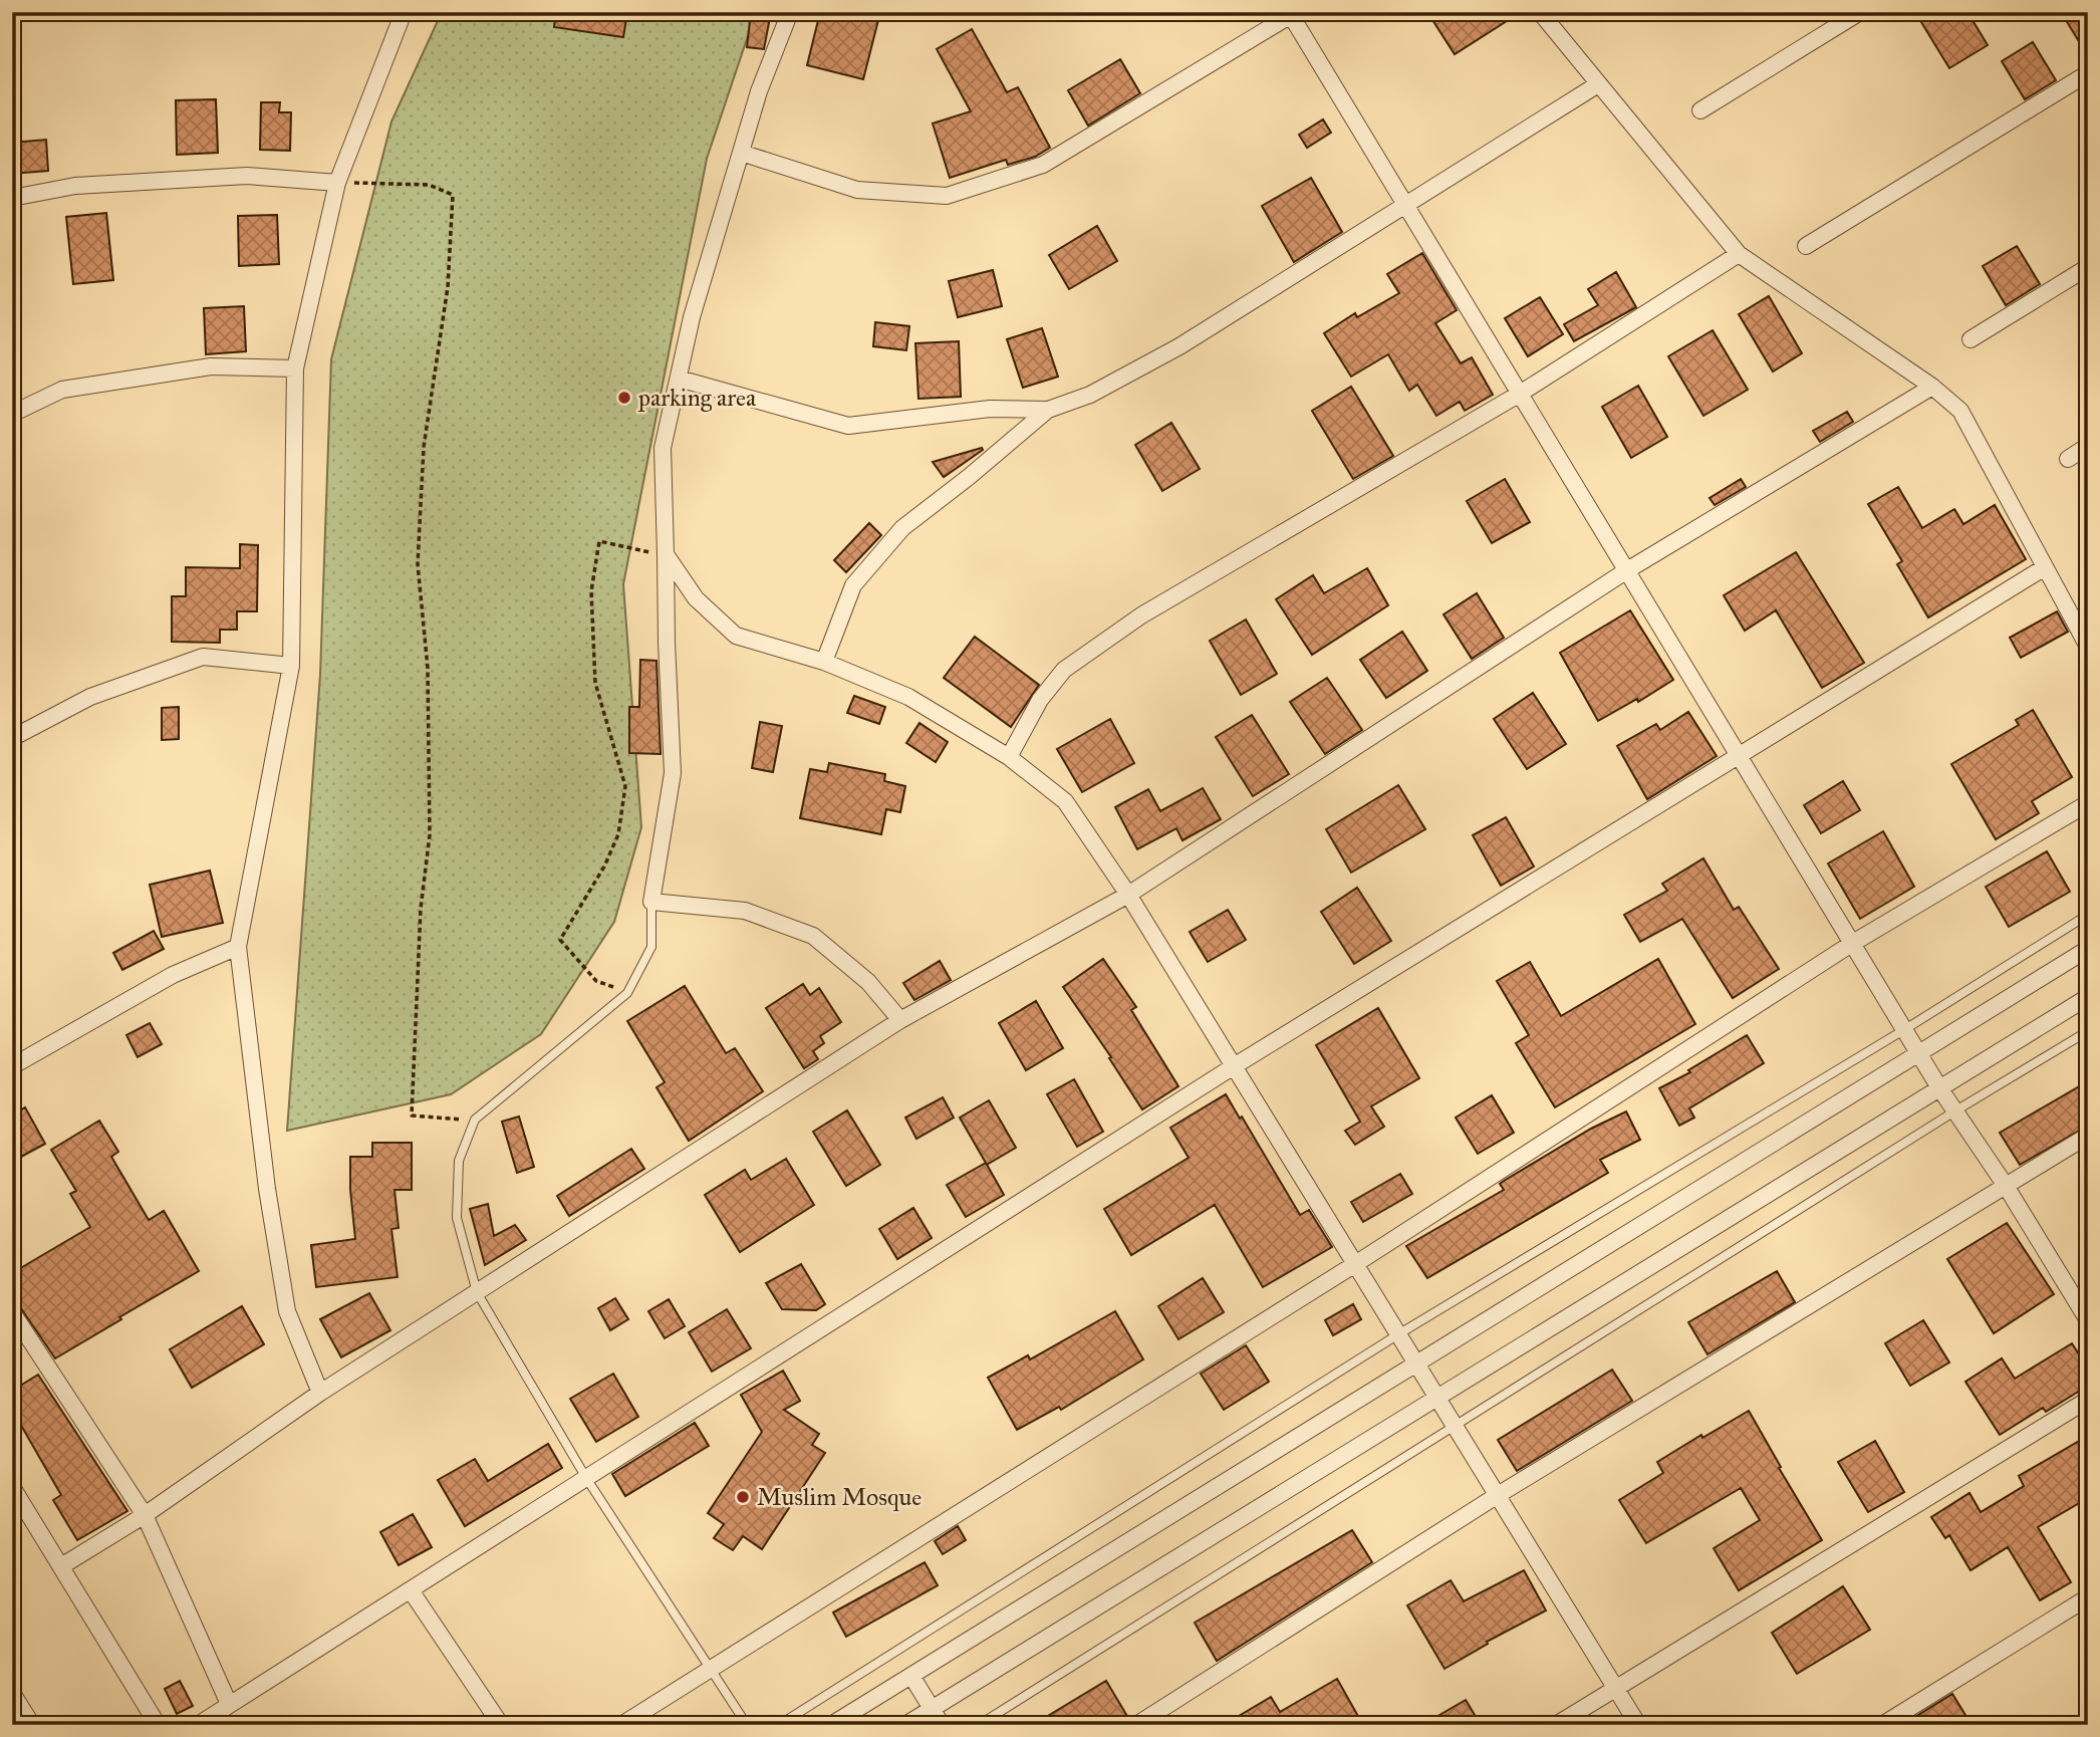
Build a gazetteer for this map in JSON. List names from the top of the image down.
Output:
{
  "places": ["parking area", "Muslim Mosque"]
}
